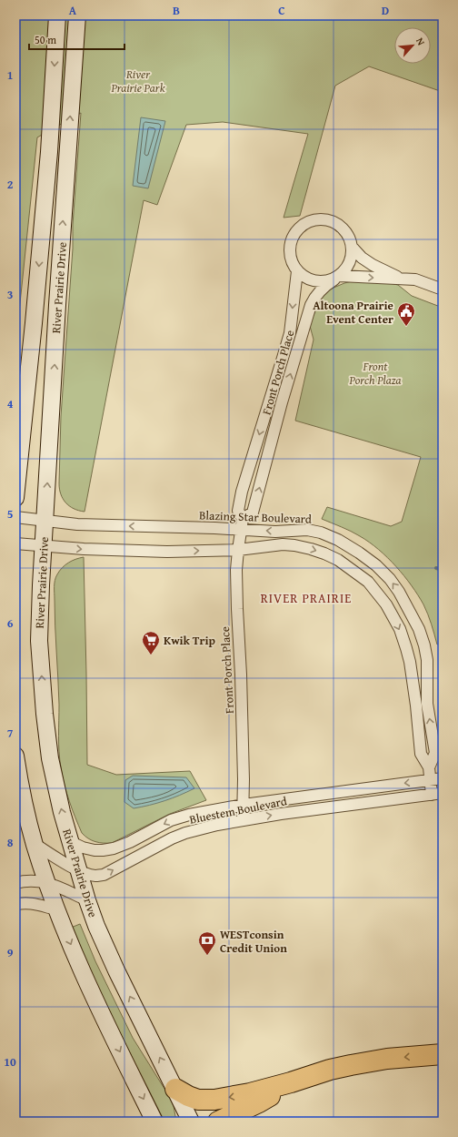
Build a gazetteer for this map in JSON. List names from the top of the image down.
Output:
{
  "streets": {
    "main road": ["River Prairie Drive"],
    "street": ["Front Porch Place", "Blazing Star Boulevard", "Bluestem Boulevard"]
  },
  "crossings": [
    ["River Prairie Drive", "Blazing Star Boulevard"],
    ["River Prairie Drive", "Bluestem Boulevard"],
    ["Front Porch Place", "Blazing Star Boulevard"],
    ["Front Porch Place", "Bluestem Boulevard"],
    ["Blazing Star Boulevard", "Bluestem Boulevard"]
  ],
  "districts": ["RIVER PRAIRIE"],
  "parks": ["River Prairie Park", "Front Porch Plaza"],
  "places": {
    "public building": ["Altoona Prairie Event Center"],
    "supermarket": ["Kwik Trip"],
    "bank": ["WESTconsin Credit Union"]
  },
  "scale_bar": "50 m",
  "north": "top right",
  "grid": {
    "columns": [
      "A",
      "B",
      "C",
      "D"
    ],
    "rows": [
      "1",
      "2",
      "3",
      "4",
      "5",
      "6",
      "7",
      "8",
      "9",
      "10"
    ]
  }
}
